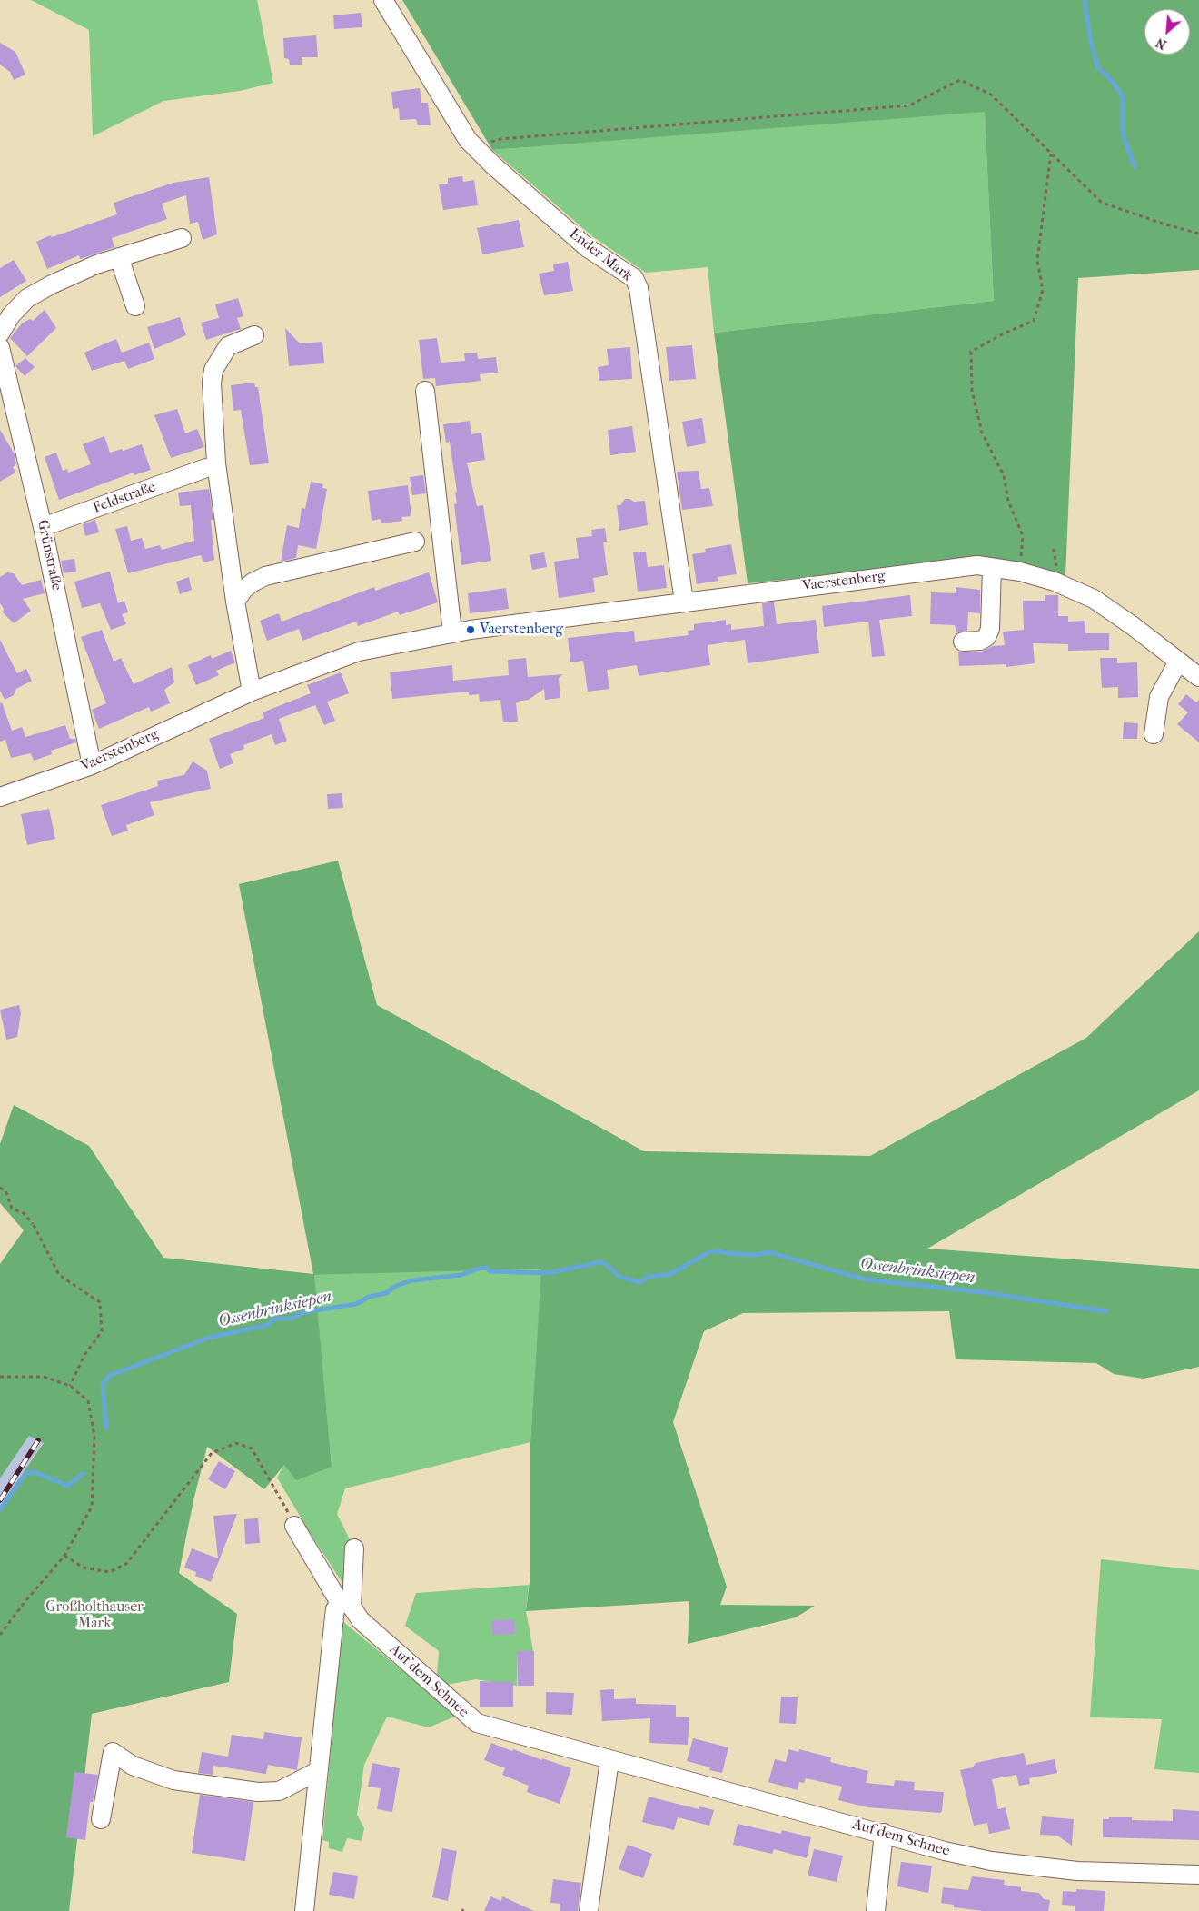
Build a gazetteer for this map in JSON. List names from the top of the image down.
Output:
{
  "streets": {
    "street": [
      "Ender Mark",
      "Feldstraße",
      "Grünstraße",
      "Vaerstenberg",
      "Auf dem Schnee"
    ]
  },
  "crossings": [
    ["Ender Mark", "Vaerstenberg"],
    ["Feldstraße", "Grünstraße"],
    ["Grünstraße", "Vaerstenberg"]
  ],
  "water": ["Ossenbrinksiepen"],
  "parks": ["Großholthauser Mark"],
  "places": ["Vaerstenberg"],
  "north": "bottom left"
}
